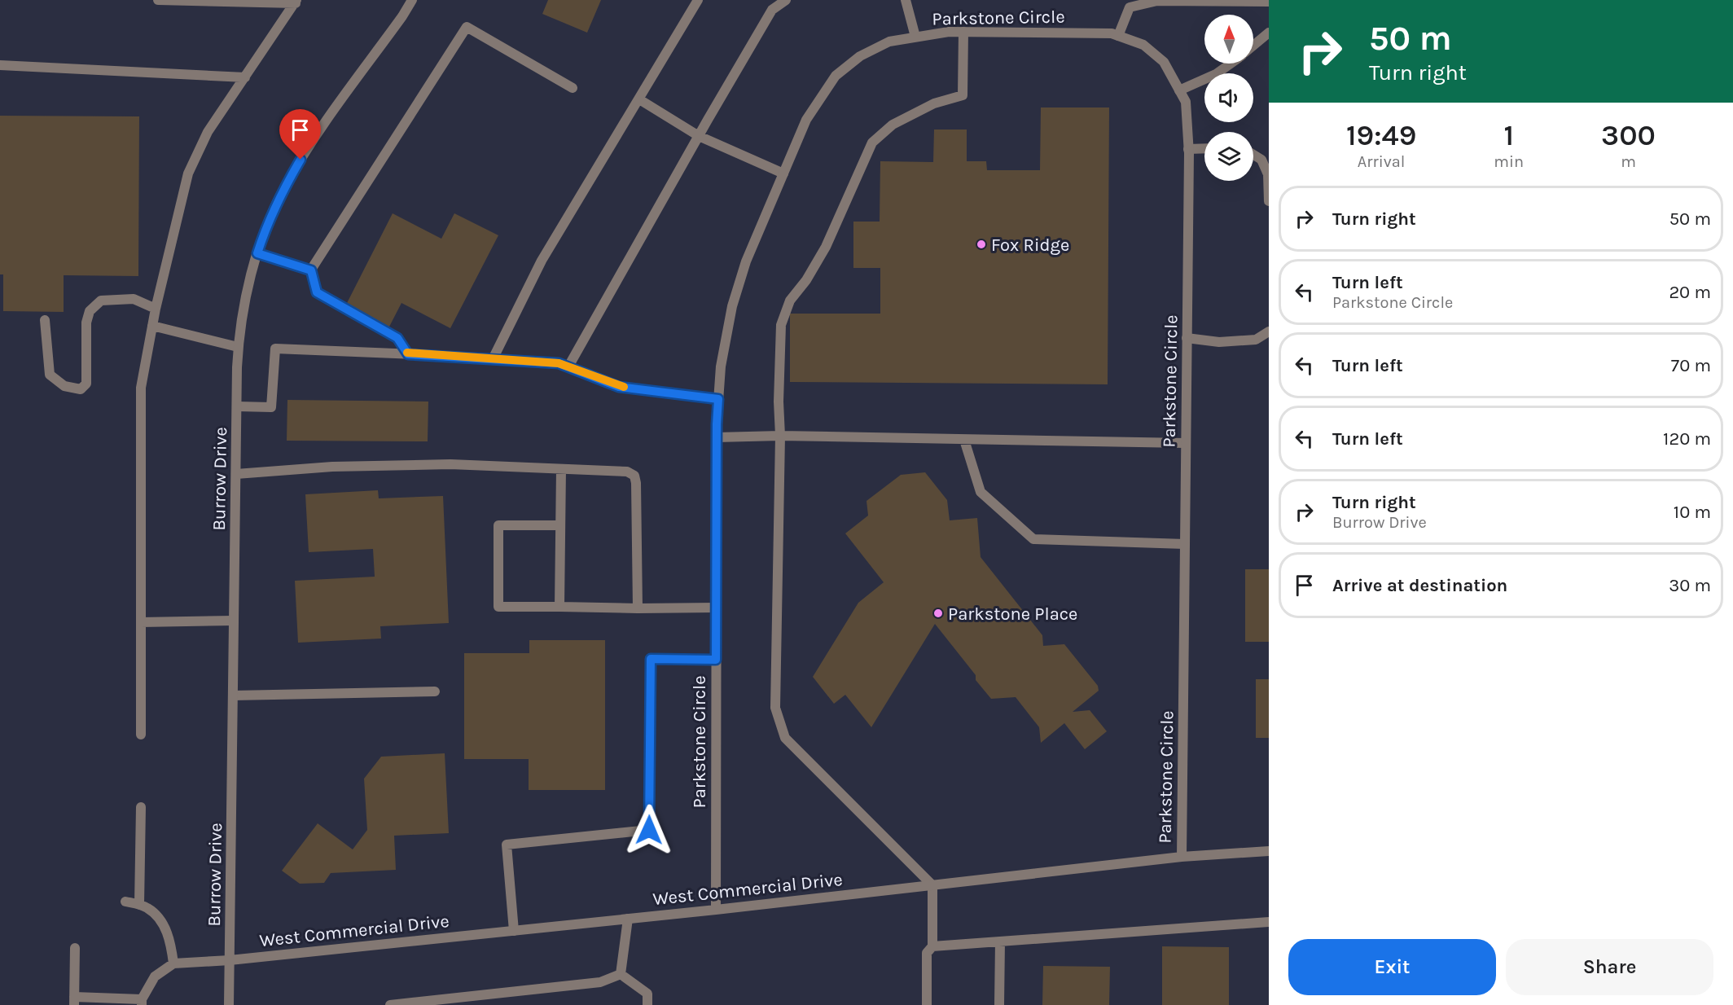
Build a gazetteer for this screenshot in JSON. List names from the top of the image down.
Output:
{
  "streets": {
    "street": ["Parkstone Circle", "Burrow Drive", "West Commercial Drive"]
  },
  "crossings": [
    ["Parkstone Circle", "West Commercial Drive"],
    ["Burrow Drive", "West Commercial Drive"]
  ],
  "places": ["Fox Ridge", "Parkstone Place"],
  "north": "top",
  "page": {
    "turn": ["50 m", "Turn right"],
    "eta": [
      "19:49",
      "Arrival",
      "1",
      "min",
      "300",
      "m"
    ],
    "list": [
      {
        "name": "Turn right",
        "value": "50 m"
      },
      {
        "name": "Turn left",
        "note": "Parkstone Circle",
        "value": "20 m"
      },
      {
        "name": "Turn left",
        "value": "70 m"
      },
      {
        "name": "Turn left",
        "value": "120 m"
      },
      {
        "name": "Turn right",
        "note": "Burrow Drive",
        "value": "10 m"
      },
      {
        "name": "Arrive at destination",
        "value": "30 m"
      }
    ],
    "buttons": ["Exit", "Share"]
  }
}
